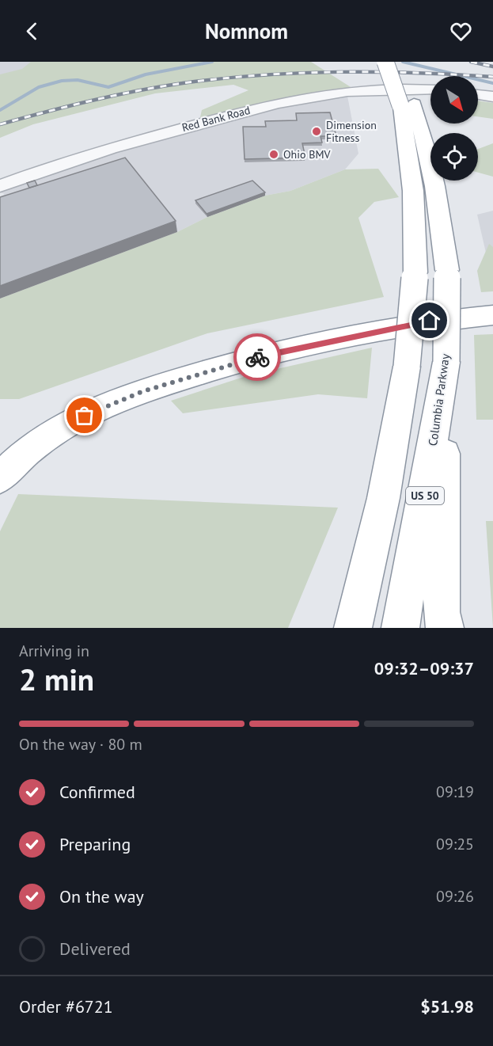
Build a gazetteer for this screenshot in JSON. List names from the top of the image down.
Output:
{
  "streets": {
    "highway": ["Columbia Parkway", "US 50"],
    "street": ["Red Bank Road"]
  },
  "places": ["Dimension Fitness", "Ohio BMV"],
  "north": "bottom right",
  "page": {
    "header": "Nomnom",
    "heading": ["2 min", "Arriving in", "09:32–09:37"],
    "panel": ["Order #6721", "$51.98"],
    "bar": "On the way · 80 m",
    "list": [
      ["Confirmed", "09:19"],
      ["Preparing", "09:25"],
      ["On the way", "09:26"],
      "Delivered"
    ]
  }
}
